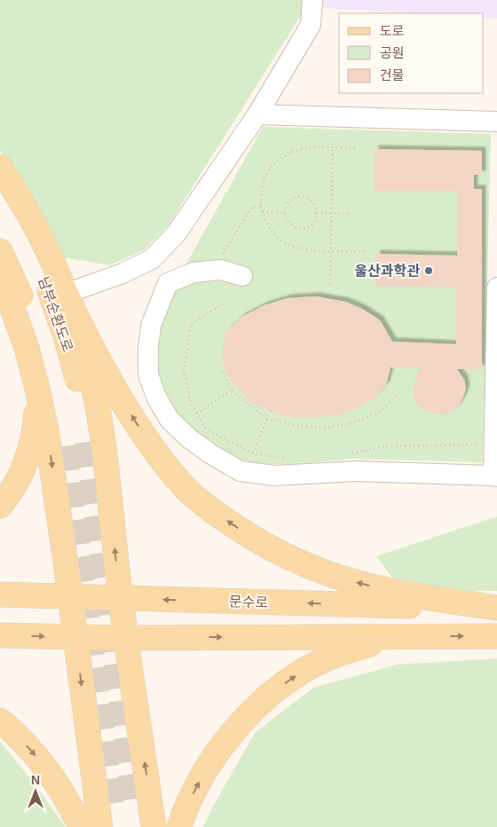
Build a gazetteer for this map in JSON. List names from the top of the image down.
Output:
{
  "streets": {
    "main road": ["남부순환도로", "문수로"]
  },
  "places": ["울산과학관"],
  "legend": ["도로", "공원", "건물"],
  "north": "top"
}
